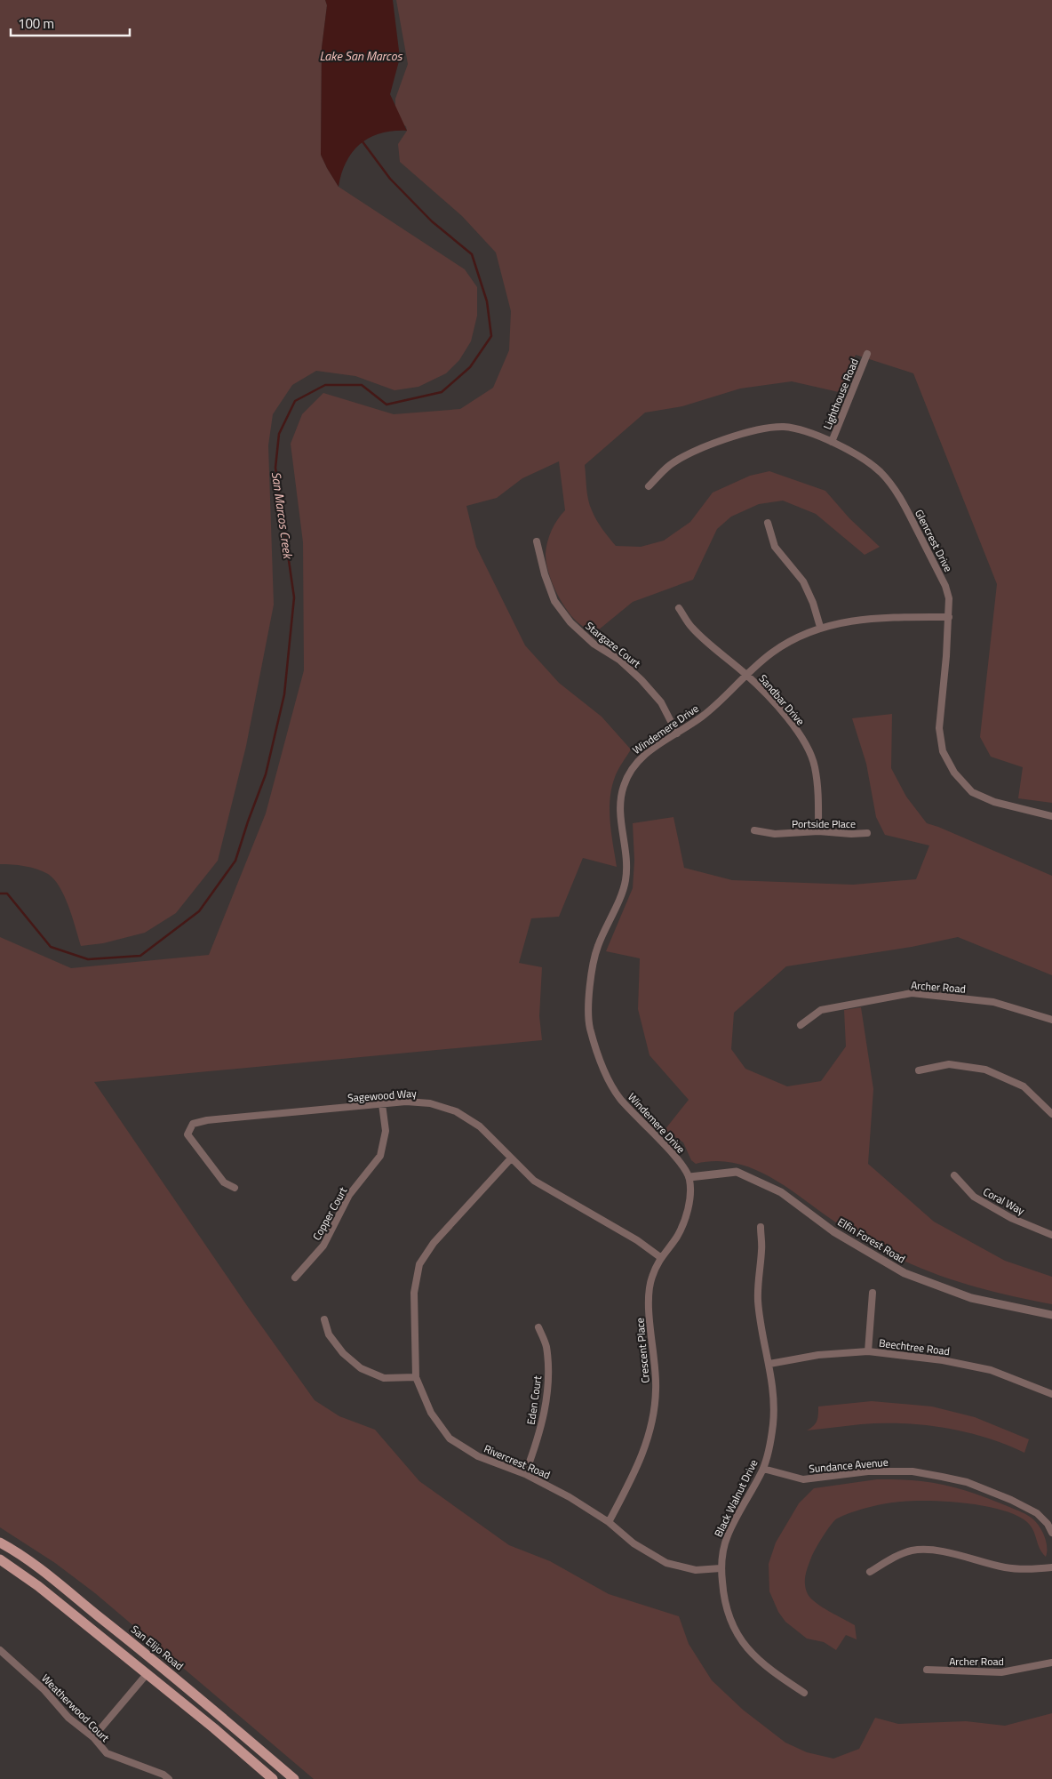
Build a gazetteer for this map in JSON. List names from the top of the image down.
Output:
{
  "streets": {
    "main road": ["San Elijo Road"],
    "street": [
      "Lighthouse Road",
      "Glencrest Drive",
      "Stargaze Court",
      "Sandbar Drive",
      "Windemere Drive",
      "Portside Place",
      "Archer Road",
      "Sagewood Way",
      "Coral Way",
      "Copper Court",
      "Elfin Forest Road",
      "Beechtree Road",
      "Crescent Place",
      "Eden Court",
      "Rivercrest Road",
      "Sundance Avenue",
      "Black Walnut Drive",
      "Weatherwood Court"
    ]
  },
  "crossings": [
    ["Lighthouse Road", "Glencrest Drive"],
    ["Glencrest Drive", "Windemere Drive"],
    ["Stargaze Court", "Windemere Drive"],
    ["Sandbar Drive", "Windemere Drive"],
    ["Sandbar Drive", "Portside Place"],
    ["Windemere Drive", "Elfin Forest Road"],
    ["Windemere Drive", "Crescent Place"],
    ["Sagewood Way", "Copper Court"],
    ["Sagewood Way", "Crescent Place"],
    ["Sagewood Way", "Rivercrest Road"],
    ["Elfin Forest Road", "Crescent Place"],
    ["Beechtree Road", "Black Walnut Drive"],
    ["Crescent Place", "Rivercrest Road"],
    ["Eden Court", "Rivercrest Road"],
    ["Rivercrest Road", "Black Walnut Drive"],
    ["Sundance Avenue", "Black Walnut Drive"]
  ],
  "water": ["Lake San Marcos", "San Marcos Creek"],
  "scale_bar": "100 m"
}
